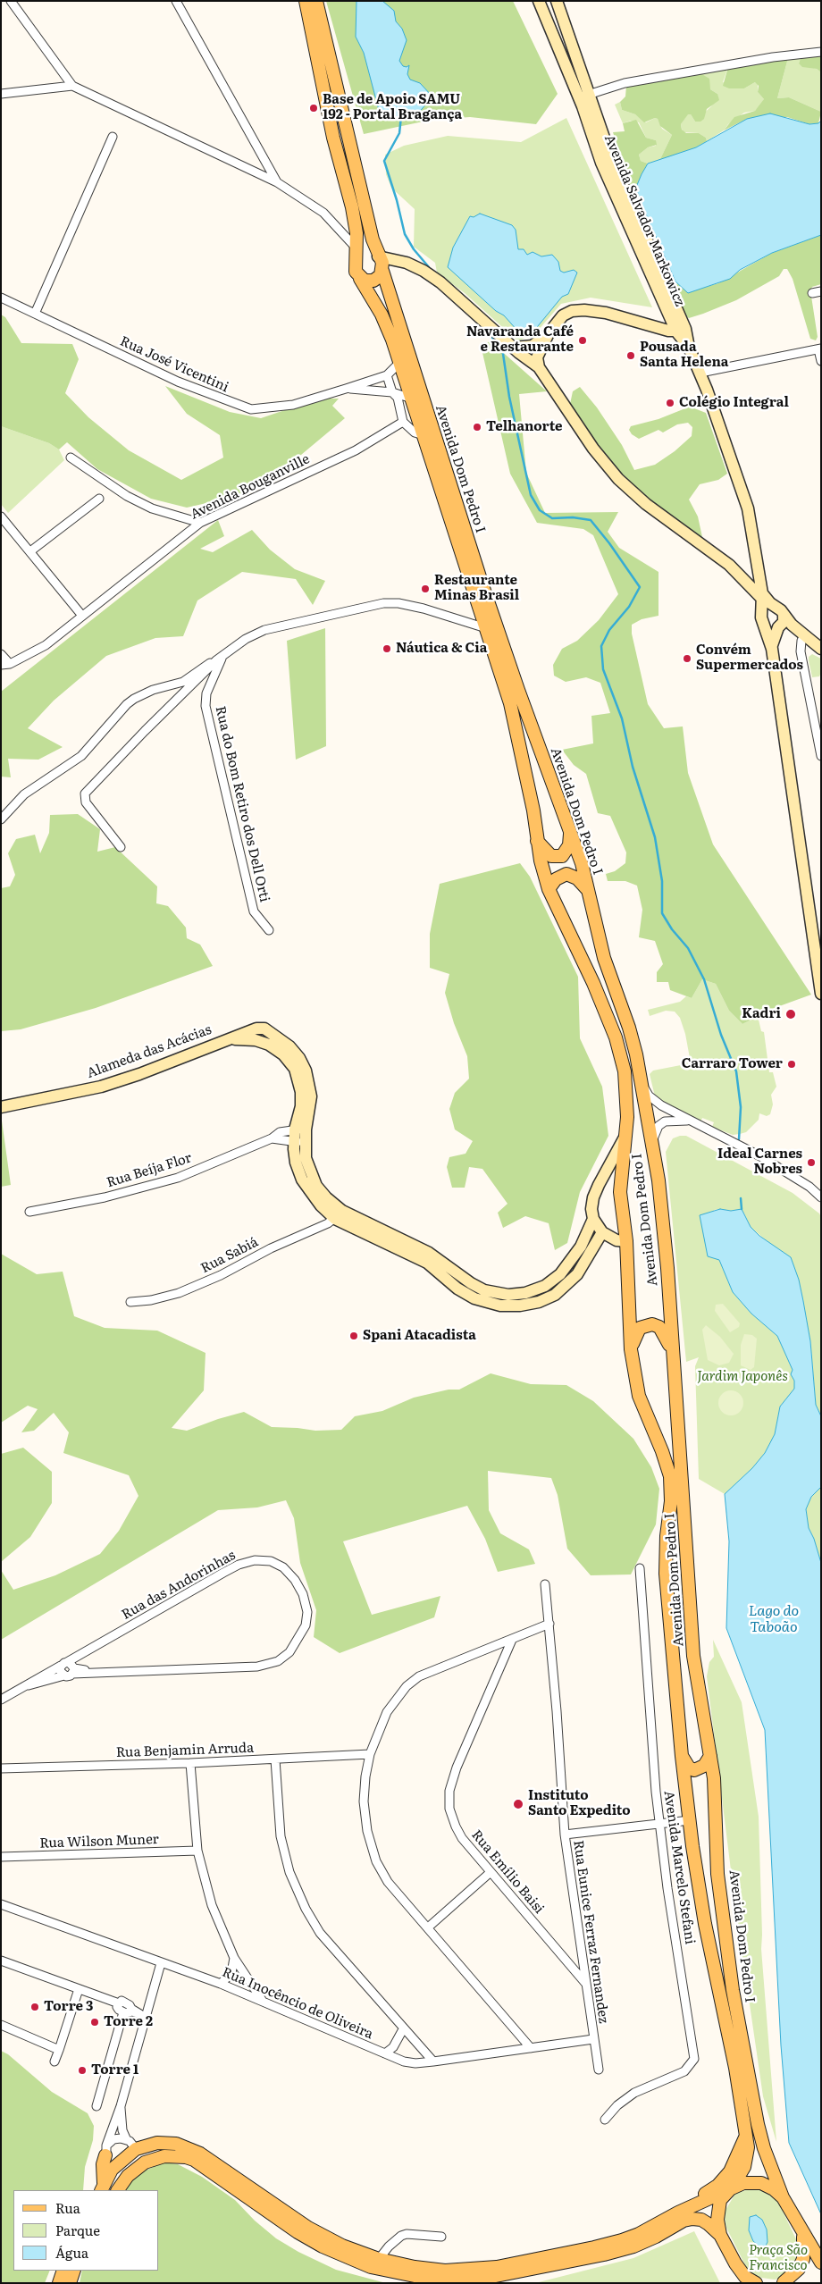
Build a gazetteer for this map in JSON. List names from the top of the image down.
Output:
{
  "streets": {
    "main road": ["Avenida Dom Pedro I"],
    "street": [
      "Avenida Salvador Markowicz",
      "Rua José Vicentini",
      "Avenida Bouganville",
      "Rua do Bom Retiro dos Dell Orti",
      "Alameda das Acácias",
      "Rua Beíja Flor",
      "Rua Sabiá",
      "Rua das Andorinhas",
      "Rua Benjamin Arruda",
      "Rua Wilson Muner",
      "Avenida Marcelo Stefani",
      "Rua Emílio Baisi",
      "Rua Eunice Ferraz Fernandez",
      "Rua Inocêncio de Oliveira"
    ]
  },
  "crossings": [
    ["Rua José Vicentini", "Avenida Dom Pedro I"],
    ["Alameda das Acácias", "Rua Beíja Flor"],
    ["Rua Emílio Baisi", "Rua Eunice Ferraz Fernandez"],
    ["Rua Eunice Ferraz Fernandez", "Rua Inocêncio de Oliveira"]
  ],
  "water": ["Lago do Taboão"],
  "parks": ["Jardim Japonês", "Praça São Francisco"],
  "places": [
    "Base de Apoio SAMU 192 - Portal Bragança",
    "Navaranda Café e Restaurante",
    "Pousada Santa Helena",
    "Colégio Integral",
    "Telhanorte",
    "Restaurante Minas Brasil",
    "Náutica & Cia",
    "Convém Supermercados",
    "Kadri",
    "Carraro Tower",
    "Ideal Carnes Nobres",
    "Spani Atacadista",
    "Instituto Santo Expedito",
    "Torre 3",
    "Torre 2",
    "Torre 1"
  ],
  "legend": ["Rua", "Parque", "Água"]
}
